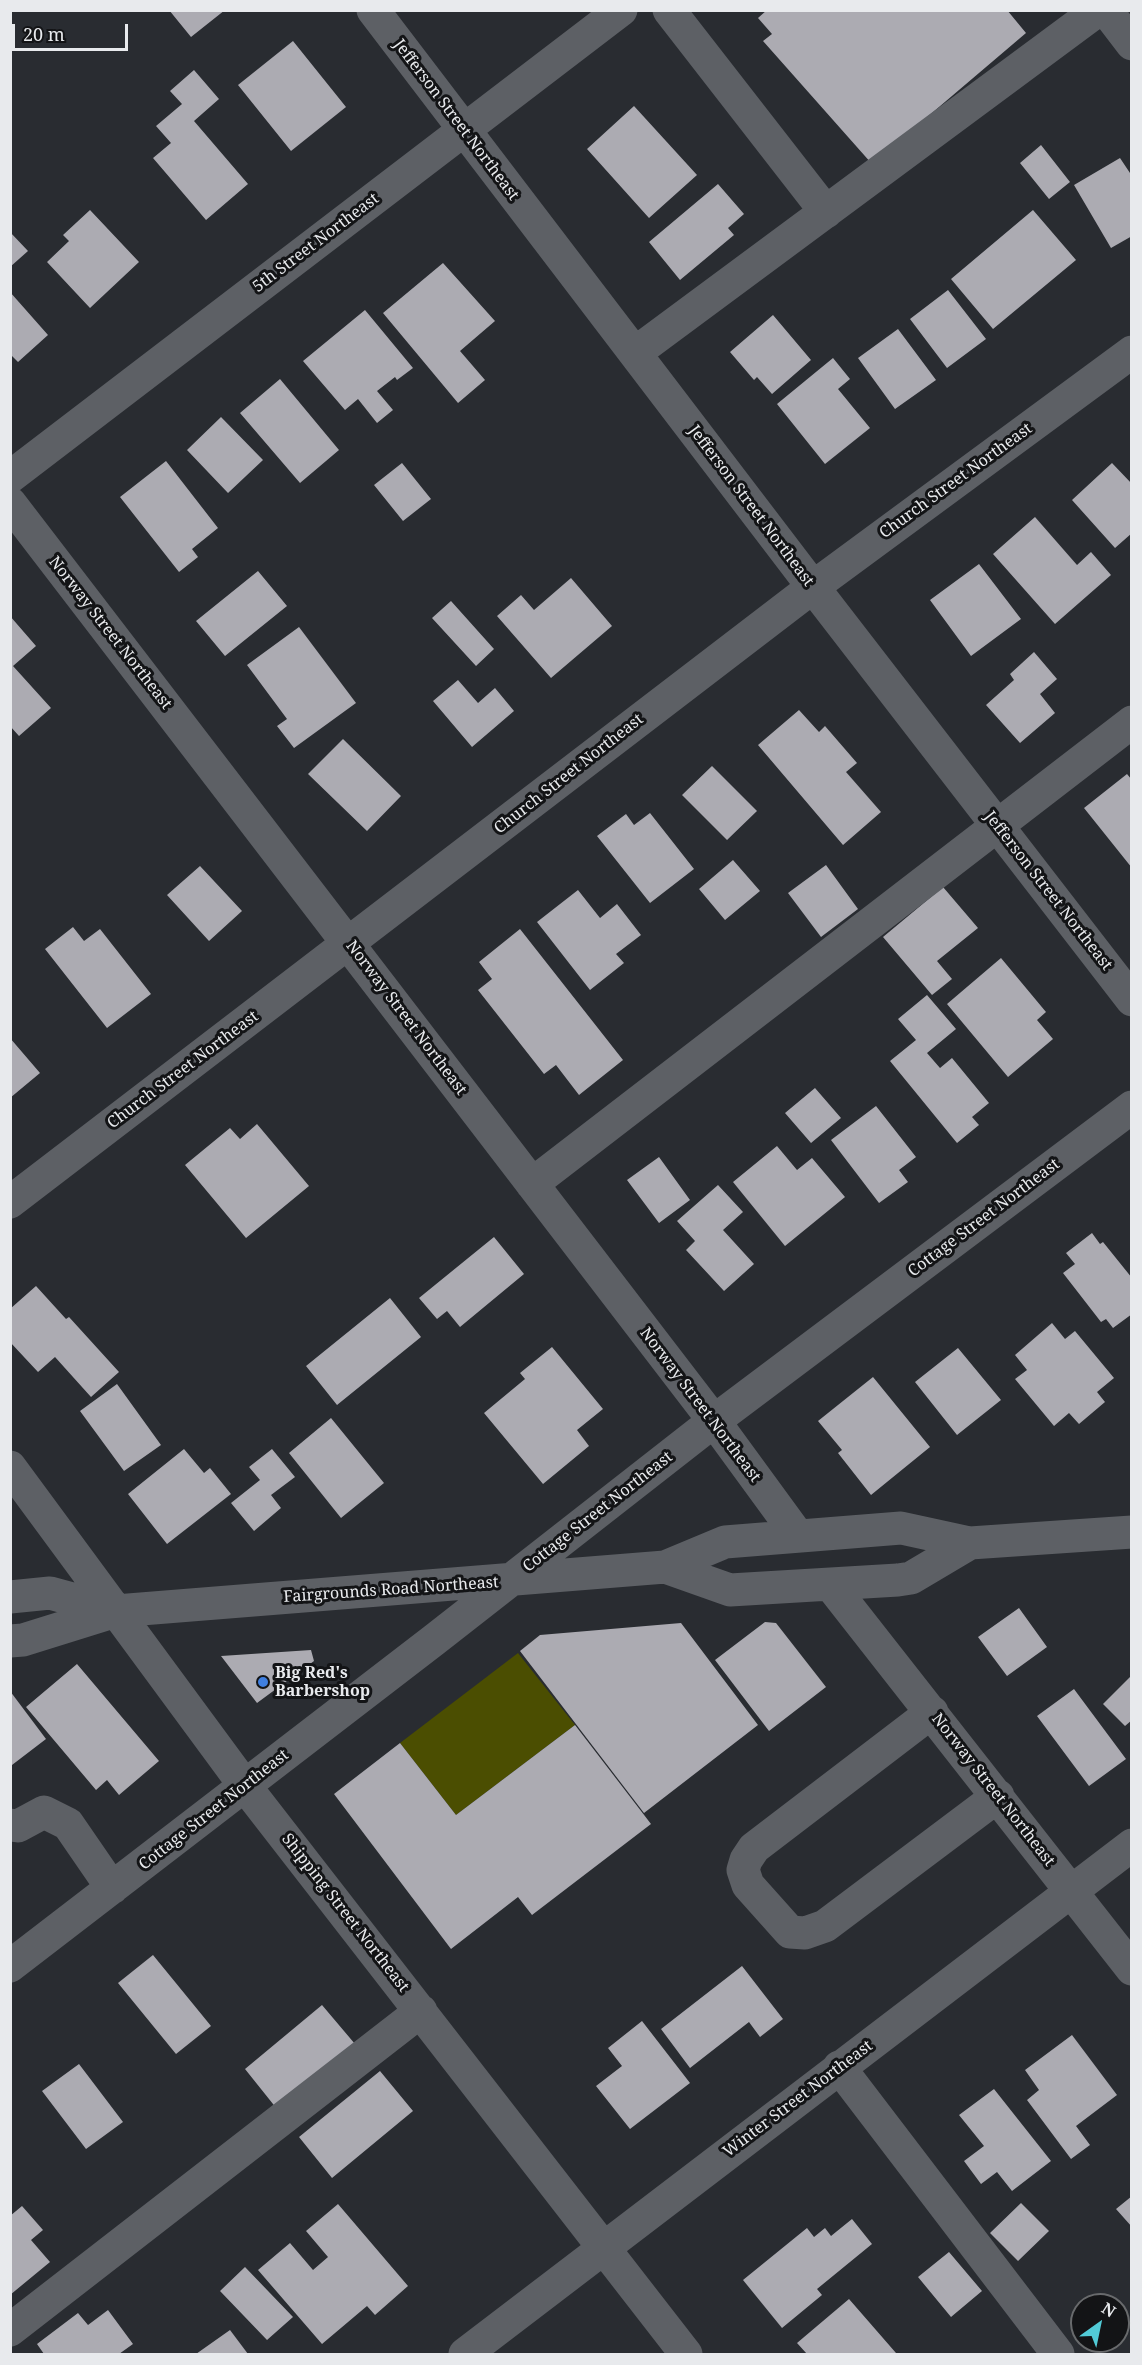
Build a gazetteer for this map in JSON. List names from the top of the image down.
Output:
{
  "streets": {
    "street": [
      "Jefferson Street Northeast",
      "5th Street Northeast",
      "Church Street Northeast",
      "Norway Street Northeast",
      "Cottage Street Northeast",
      "Fairgrounds Road Northeast",
      "Shipping Street Northeast",
      "Winter Street Northeast"
    ]
  },
  "crossings": [
    ["Jefferson Street Northeast", "5th Street Northeast"],
    ["Jefferson Street Northeast", "Church Street Northeast"],
    ["Church Street Northeast", "Norway Street Northeast"],
    ["Norway Street Northeast", "Cottage Street Northeast"],
    ["Norway Street Northeast", "Fairgrounds Road Northeast"],
    ["Norway Street Northeast", "Winter Street Northeast"],
    ["Cottage Street Northeast", "Fairgrounds Road Northeast"],
    ["Cottage Street Northeast", "Shipping Street Northeast"],
    ["Fairgrounds Road Northeast", "Shipping Street Northeast"],
    ["Shipping Street Northeast", "Winter Street Northeast"]
  ],
  "places": ["Big Red's Barbershop"],
  "scale_bar": "20 m",
  "north": "top right"
}
